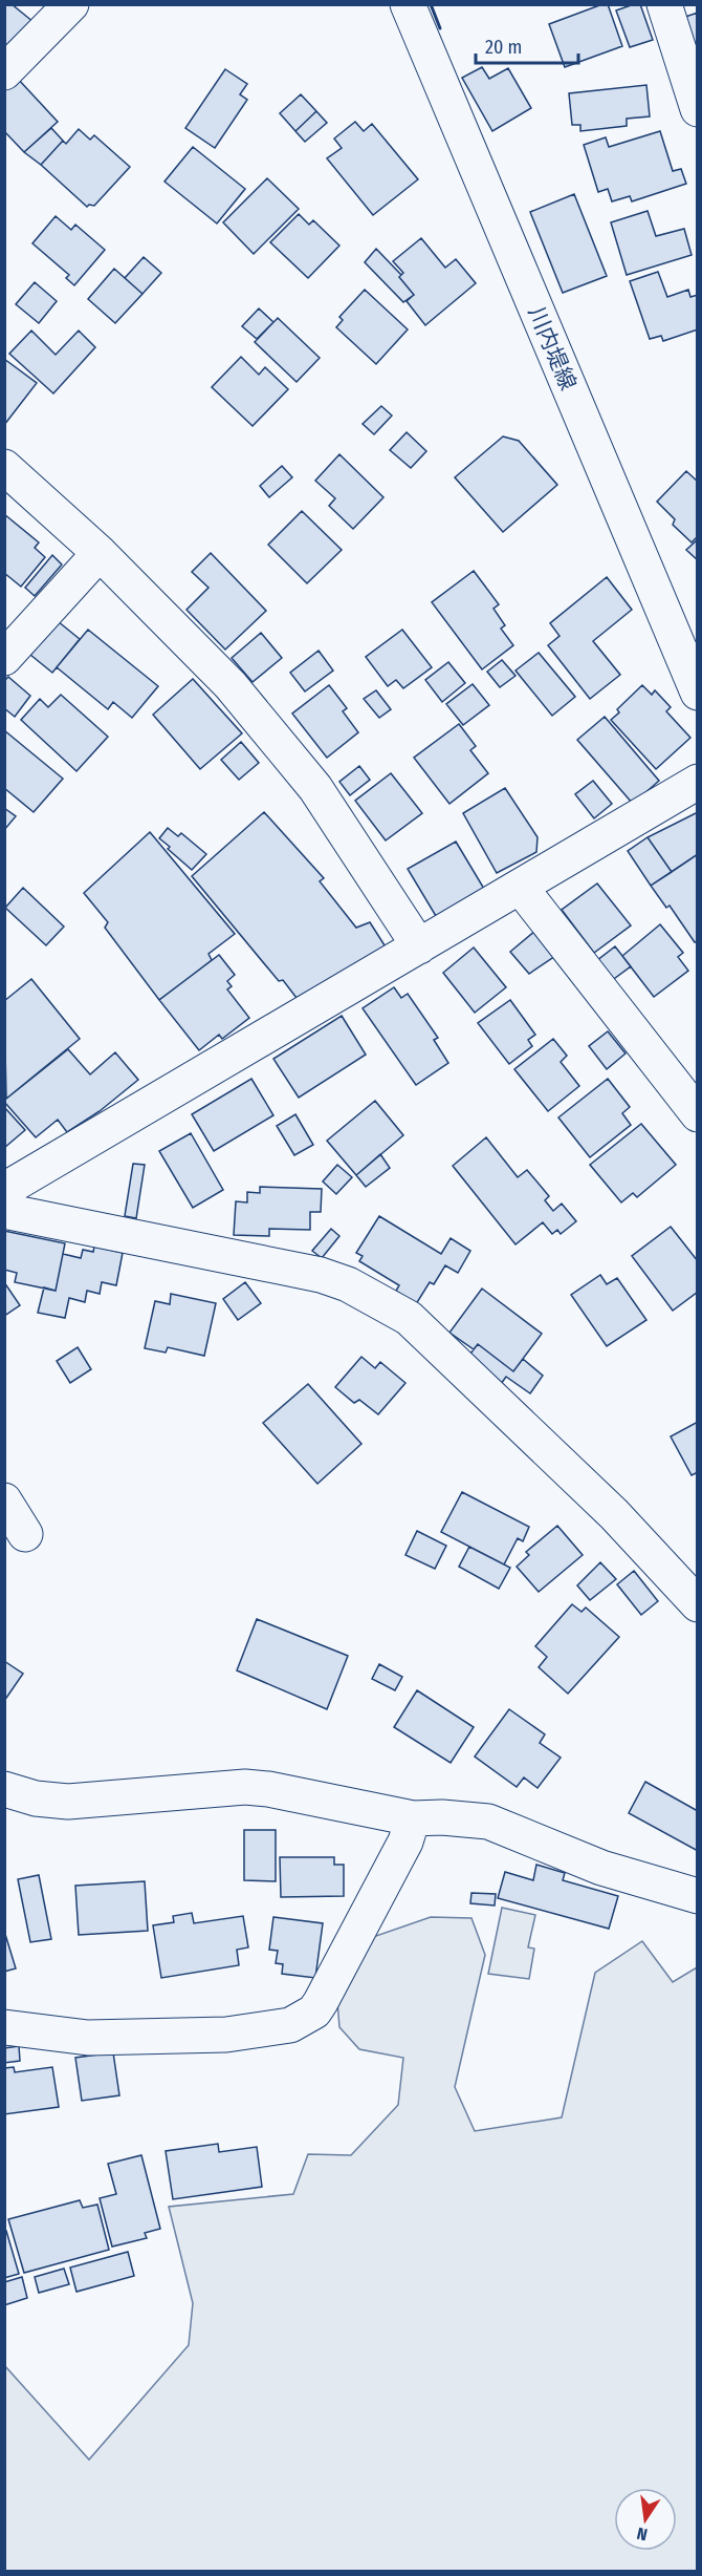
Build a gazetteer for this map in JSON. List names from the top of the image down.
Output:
{
  "streets": {
    "street": ["川内堤線"]
  },
  "scale_bar": "20 m",
  "north": "bottom"
}
